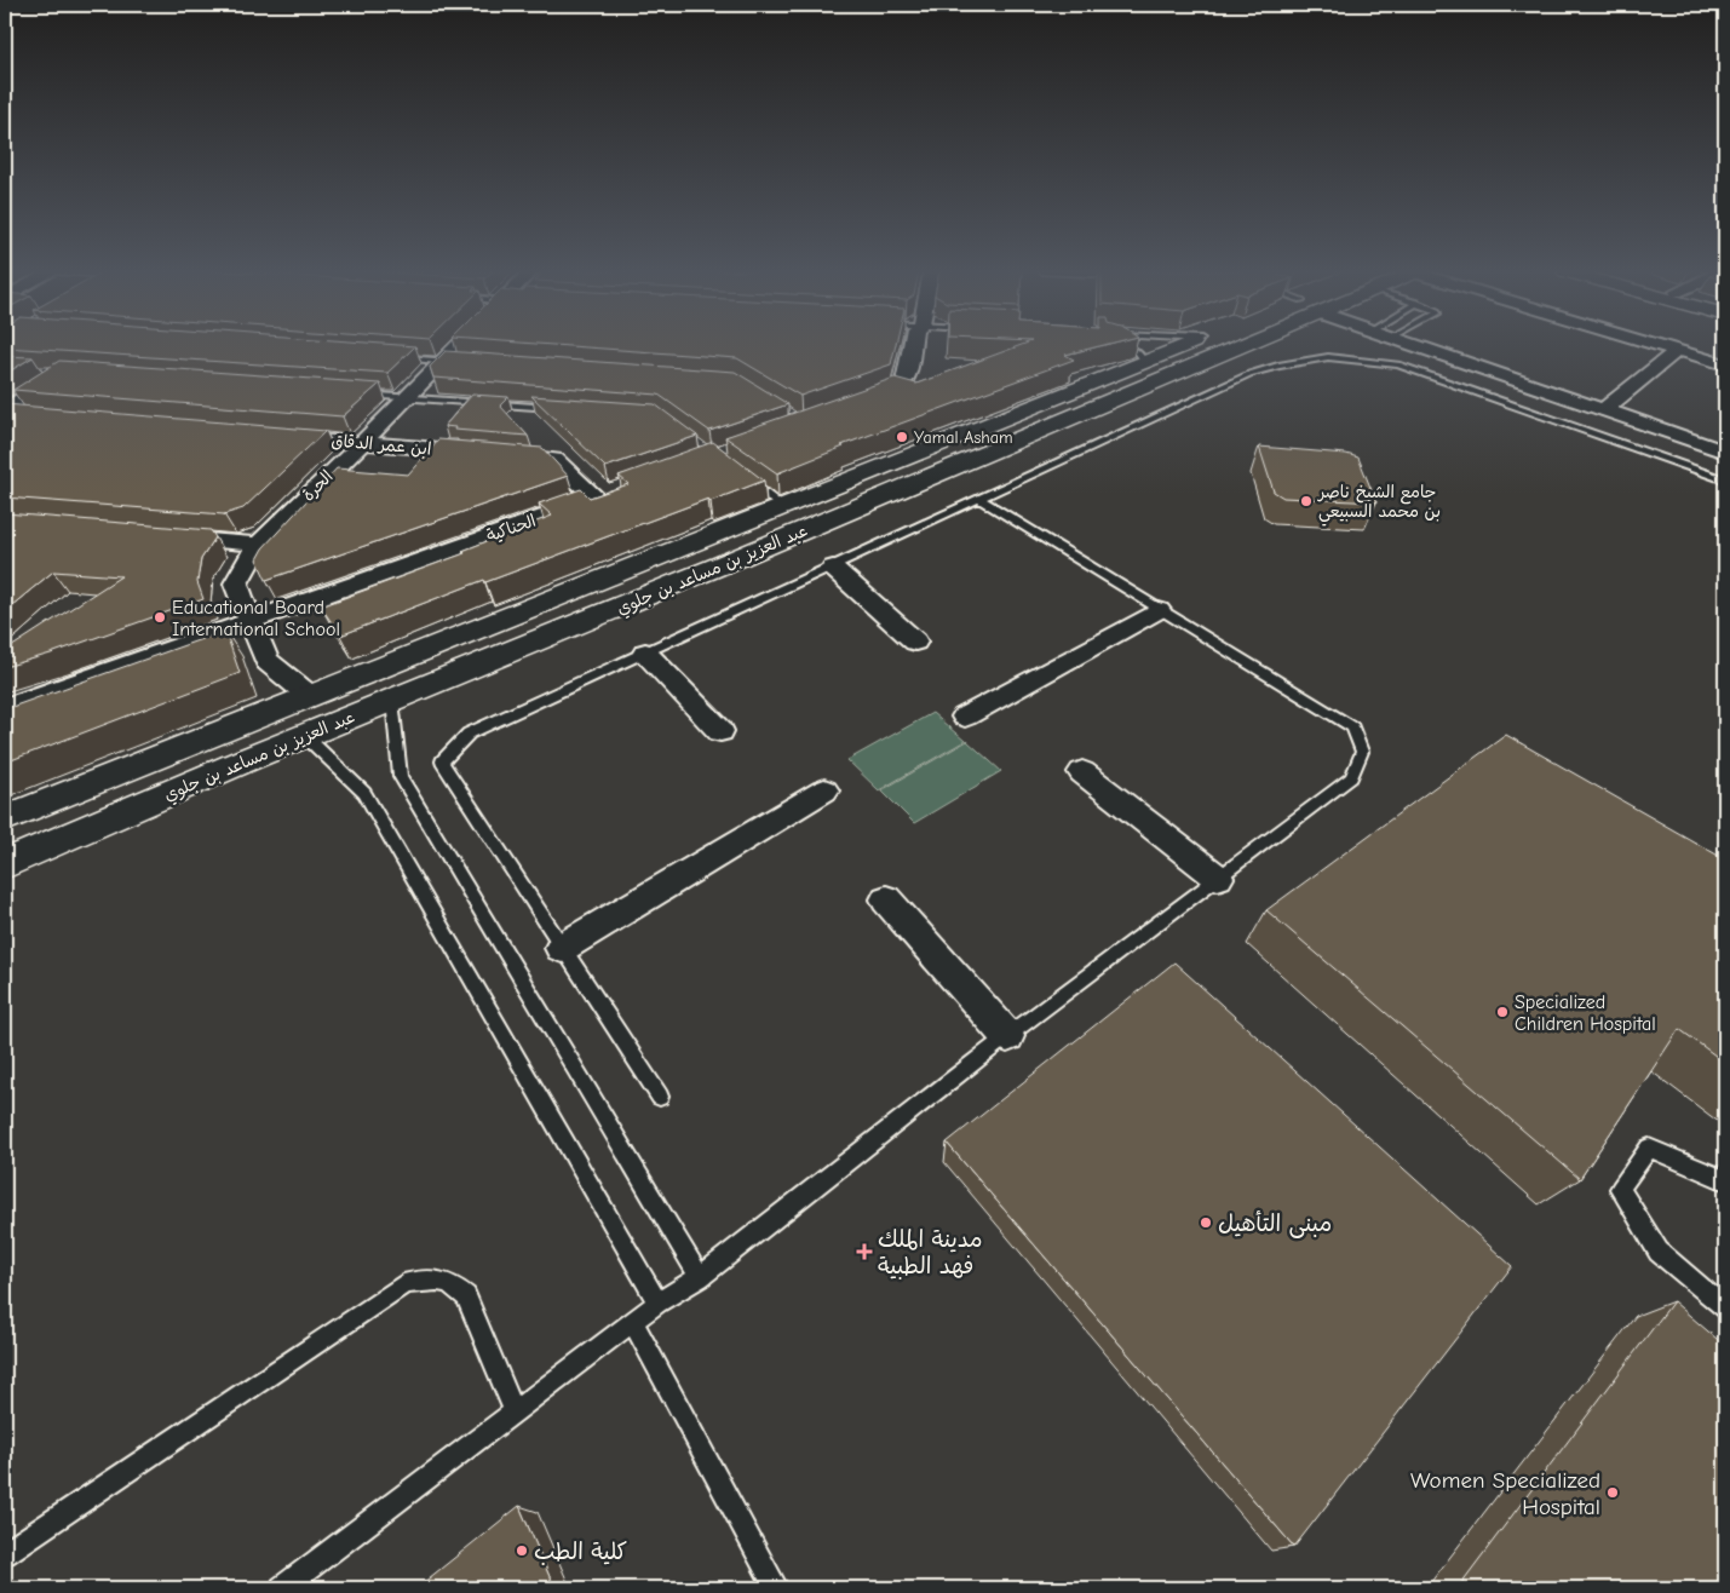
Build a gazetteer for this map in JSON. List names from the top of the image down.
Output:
{
  "streets": {
    "main road": ["عبد العزيز بن مساعد بن جلوي"],
    "street": ["ابن عمر الدقاق", "الحرة", "الحناكية"]
  },
  "crossings": [
    ["ابن عمر الدقاق", "الحرة"],
    ["ابن عمر الدقاق", "الحناكية"],
    ["الحرة", "الحناكية"],
    ["الحرة", "عبد العزيز بن مساعد بن جلوي"]
  ],
  "places": {
    "other": [
      "Yamal Asham",
      "جامع الشيخ ناصر بن محمد السبيعي",
      "Educational Board International School",
      "Specialized Children Hospital",
      "مبنى التأهيل",
      "Women Specialized Hospital",
      "كلية الطب"
    ],
    "health": ["مدينة الملك فهد الطبية"]
  }
}
